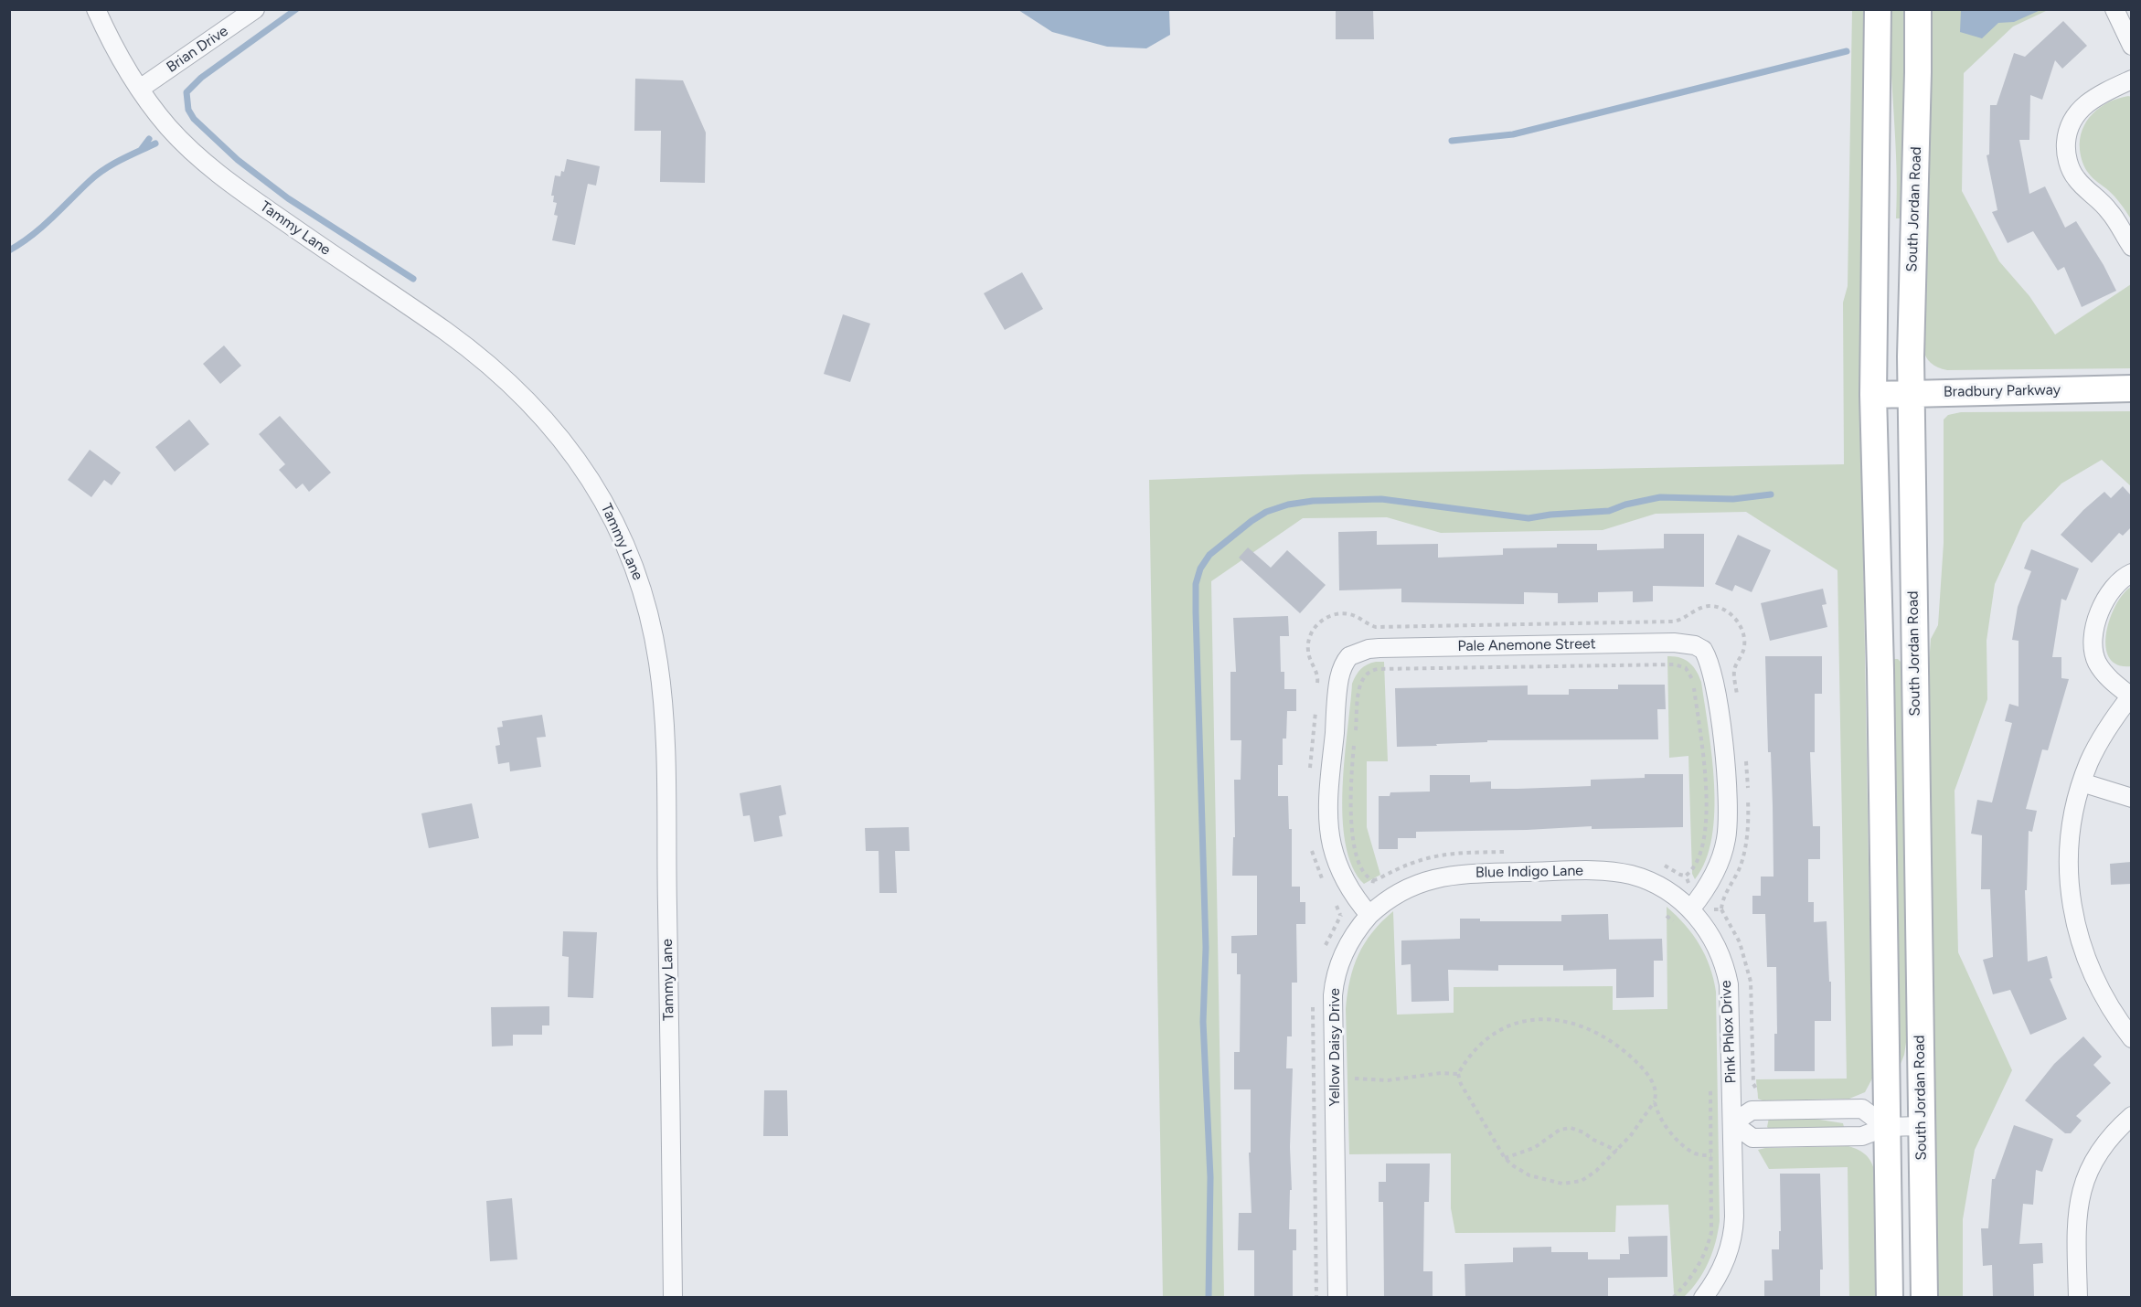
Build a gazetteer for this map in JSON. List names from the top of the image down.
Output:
{
  "streets": {
    "main road": ["South Jordan Road", "Bradbury Parkway"],
    "street": [
      "Brian Drive",
      "Tammy Lane",
      "Pale Anemone Street",
      "Blue Indigo Lane",
      "Pink Phlox Drive",
      "Yellow Daisy Drive"
    ]
  },
  "crossings": [
    ["Brian Drive", "Tammy Lane"],
    ["South Jordan Road", "Bradbury Parkway"],
    ["Pale Anemone Street", "Blue Indigo Lane"],
    ["Pale Anemone Street", "Pink Phlox Drive"],
    ["Pale Anemone Street", "Yellow Daisy Drive"],
    ["Blue Indigo Lane", "Pink Phlox Drive"],
    ["Blue Indigo Lane", "Yellow Daisy Drive"]
  ]
}
